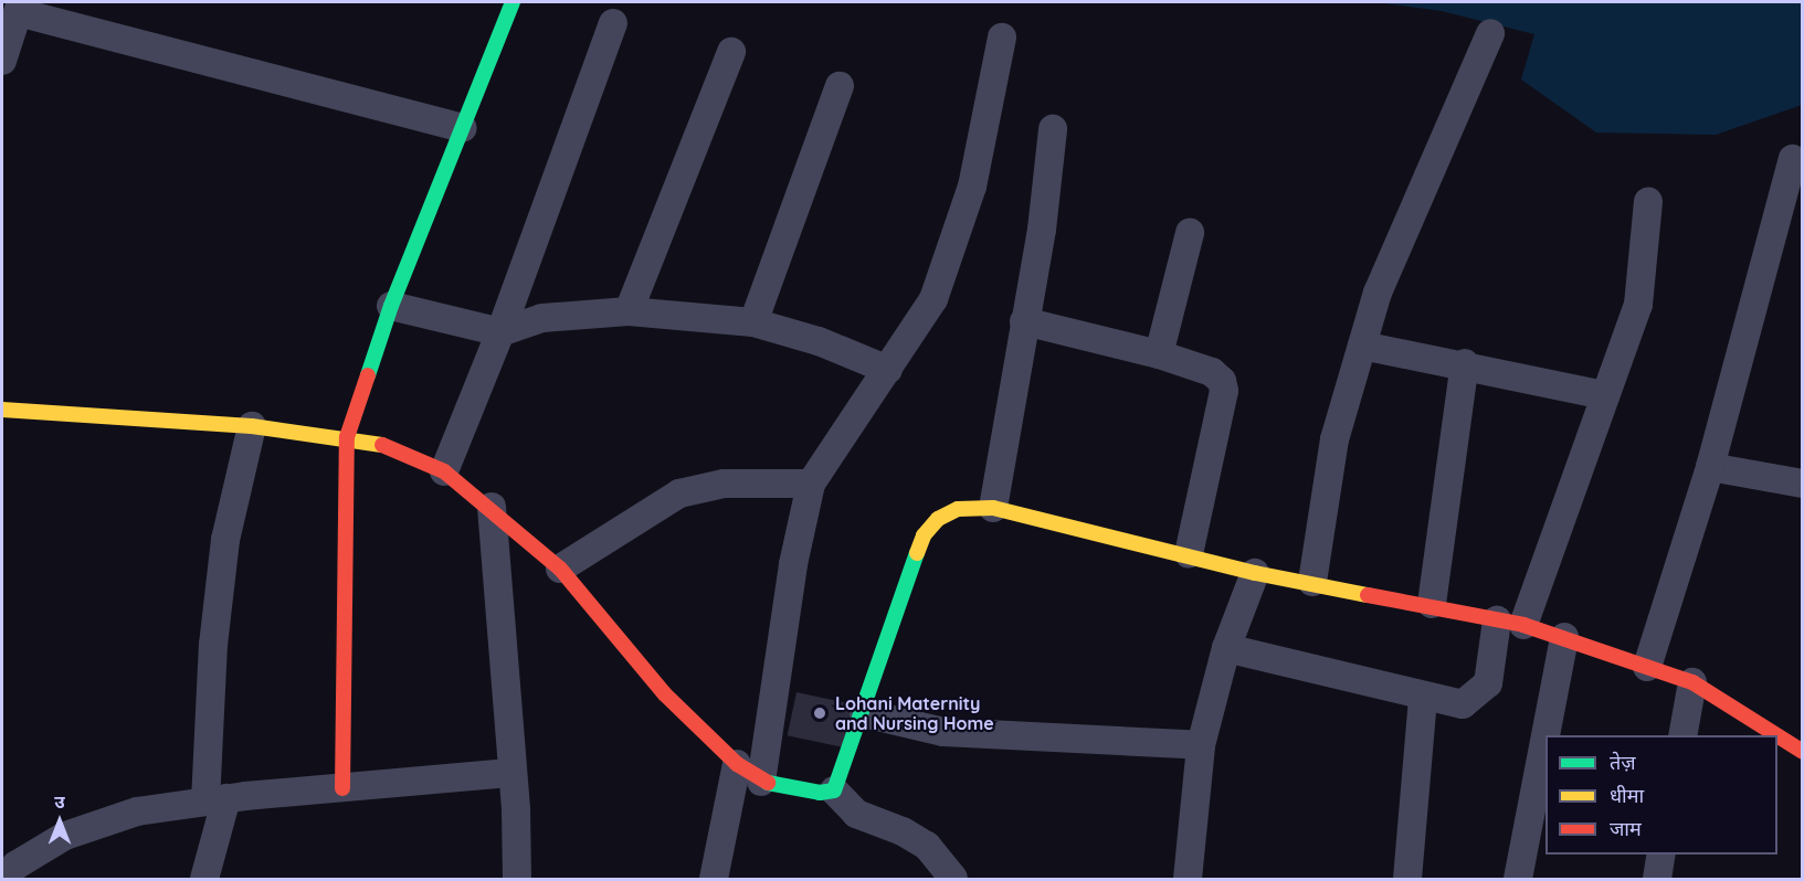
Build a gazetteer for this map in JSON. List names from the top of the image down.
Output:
{
  "places": ["Lohani Maternity and Nursing Home"],
  "legend": ["तेज़", "धीमा", "जाम"],
  "north": "top"
}
